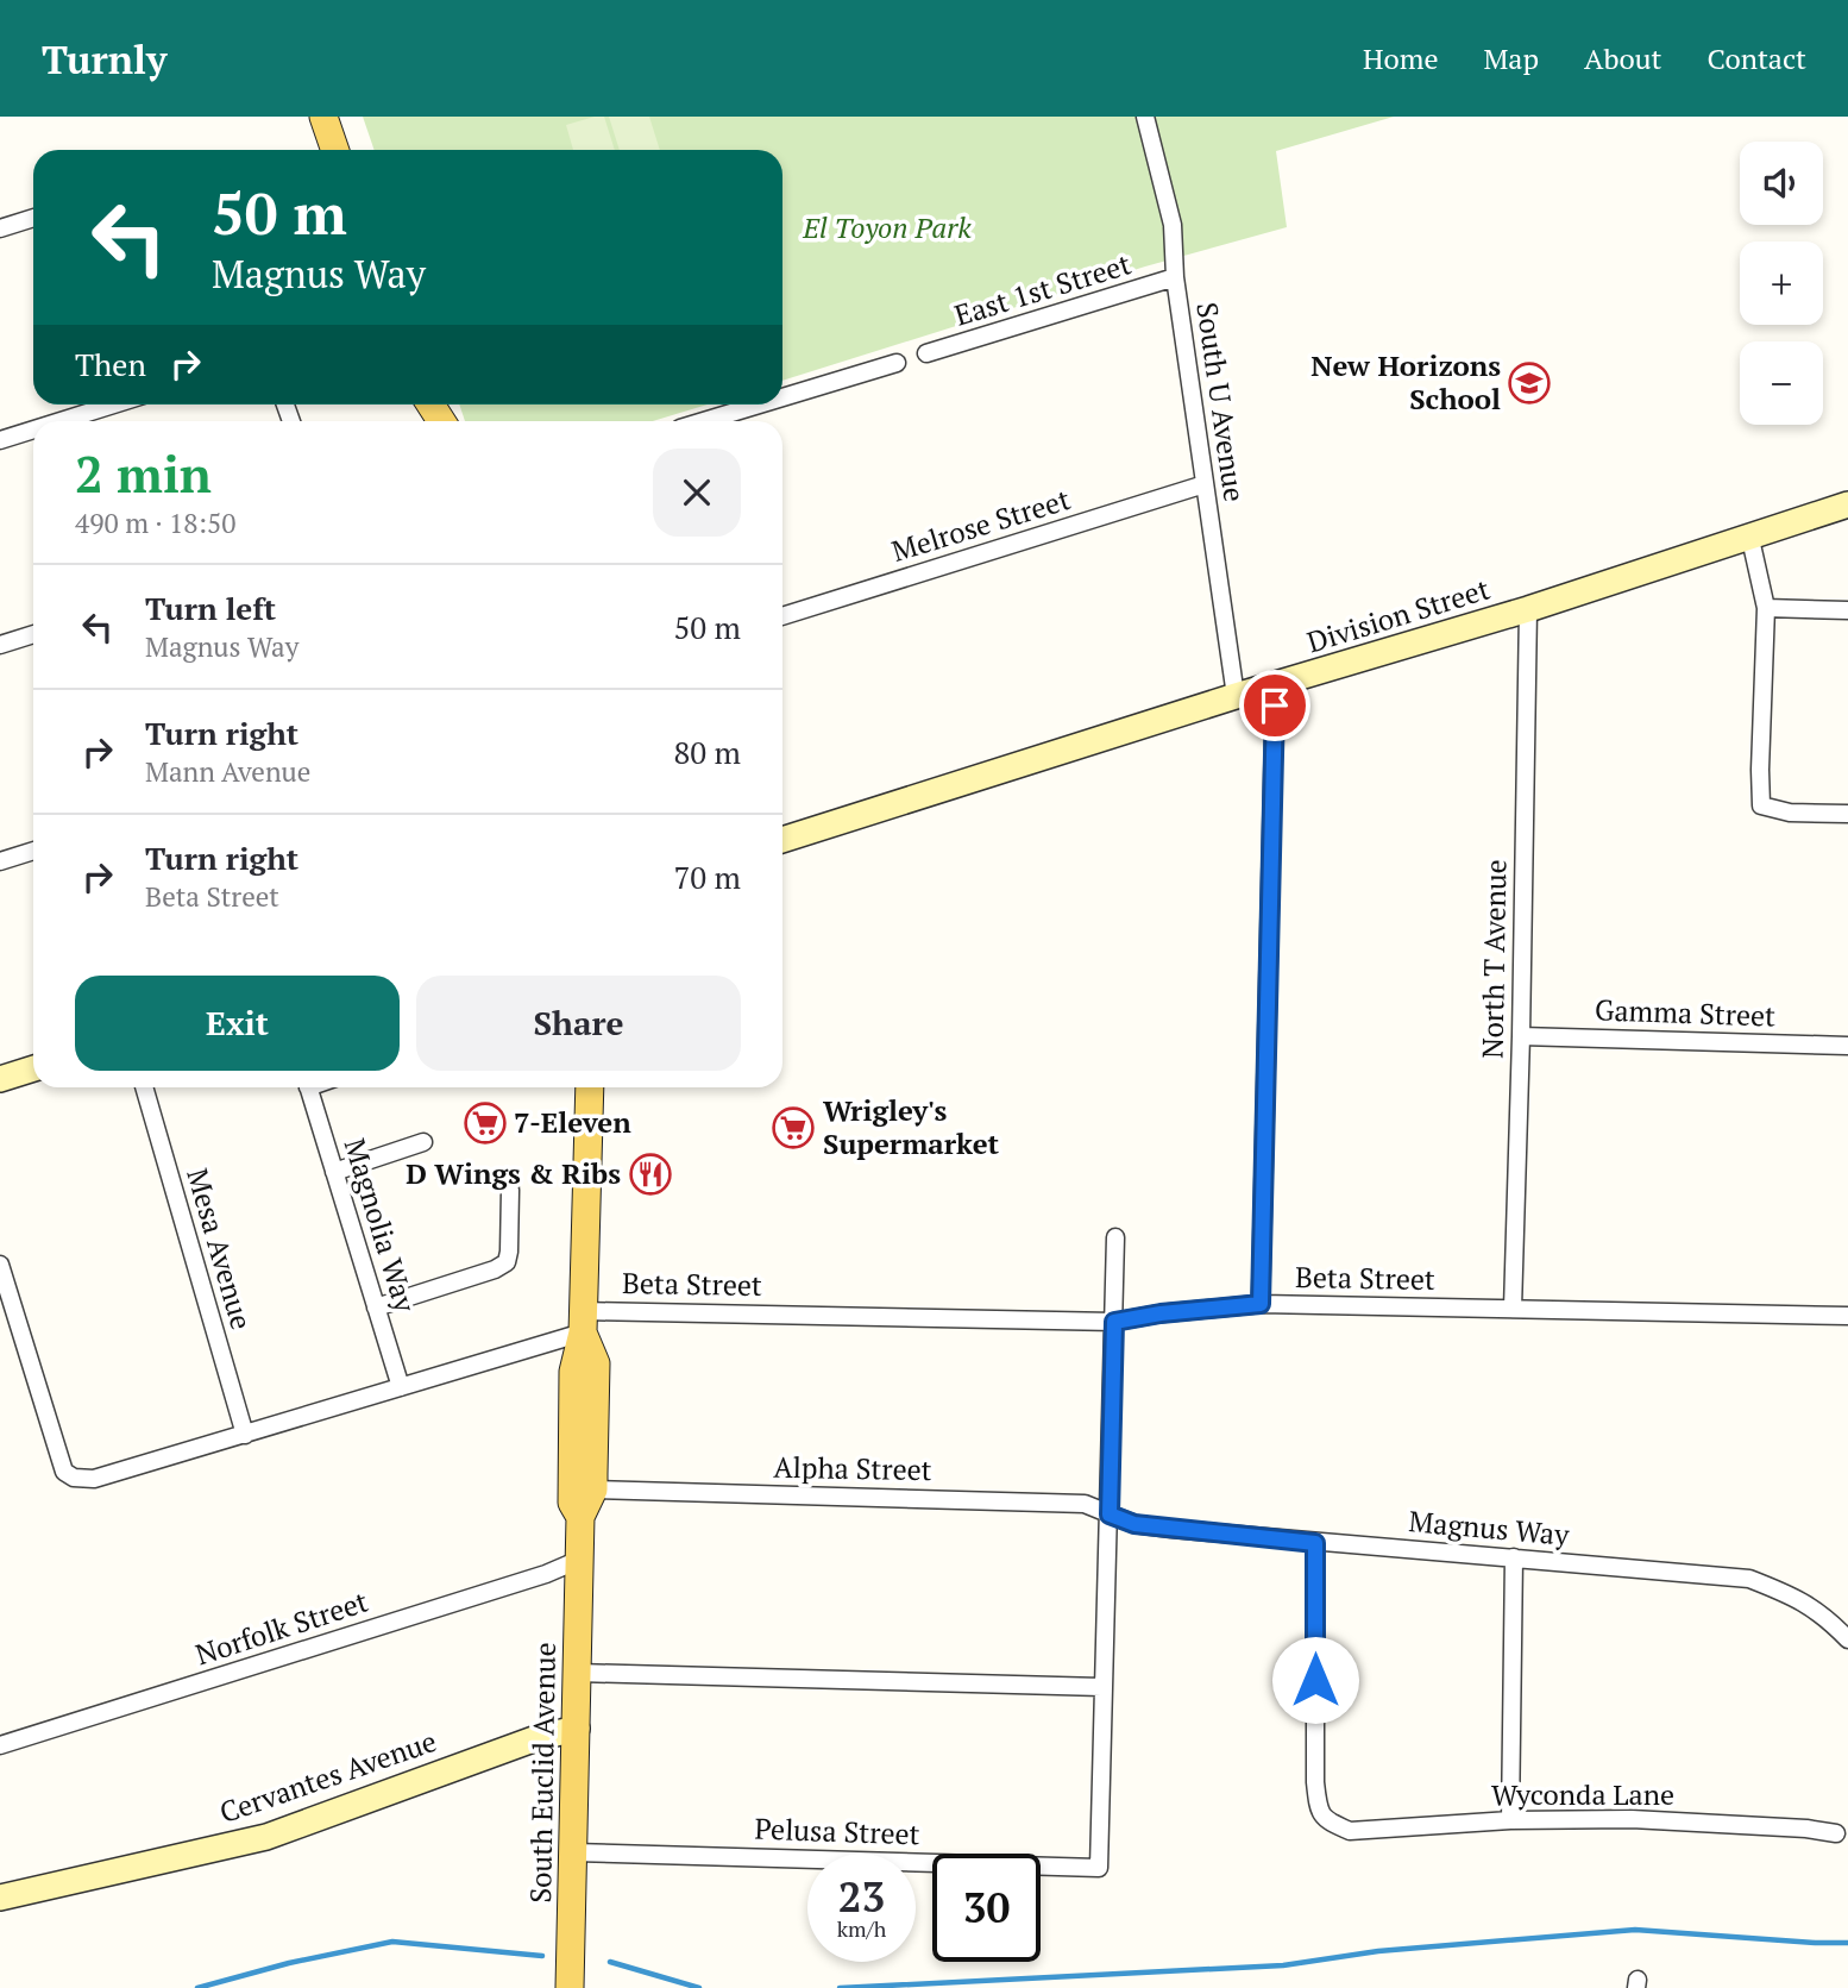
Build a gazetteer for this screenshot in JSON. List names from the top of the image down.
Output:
{
  "streets": {
    "main road": ["Division Street", "South Euclid Avenue", "Cervantes Avenue"],
    "street": [
      "East 1st Street",
      "South U Avenue",
      "Melrose Street",
      "North T Avenue",
      "Gamma Street",
      "Magnolia Way",
      "Mesa Avenue",
      "Beta Street",
      "Alpha Street",
      "Magnus Way",
      "Norfolk Street",
      "Wyconda Lane",
      "Pelusa Street"
    ]
  },
  "crossings": [
    ["East 1st Street", "South U Avenue"],
    ["South U Avenue", "Melrose Street"],
    ["South U Avenue", "Division Street"],
    ["Division Street", "North T Avenue"],
    ["North T Avenue", "Gamma Street"],
    ["North T Avenue", "Beta Street"],
    ["Magnolia Way", "Beta Street"],
    ["Mesa Avenue", "Beta Street"],
    ["Alpha Street", "Magnus Way"],
    ["Magnus Way", "Wyconda Lane"],
    ["Norfolk Street", "South Euclid Avenue"],
    ["South Euclid Avenue", "Cervantes Avenue"],
    ["South Euclid Avenue", "Pelusa Street"]
  ],
  "parks": ["El Toyon Park"],
  "places": {
    "school or university": ["New Horizons School"],
    "supermarket": ["7-Eleven", "Wrigley's Supermarket"],
    "restaurant": ["D Wings & Ribs"]
  },
  "page": {
    "header": "Turnly",
    "nav": [
      "Home",
      "Map",
      "About",
      "Contact"
    ],
    "map_buttons": ["+", "−"],
    "turn": ["50 m", "Magnus Way"],
    "then": "Then",
    "heading": ["2 min", "490 m · 18:50"],
    "list": [
      {
        "name": "Turn left",
        "note": "Magnus Way",
        "value": "50 m"
      },
      {
        "name": "Turn right",
        "note": "Mann Avenue",
        "value": "80 m"
      },
      {
        "name": "Turn right",
        "note": "Beta Street",
        "value": "70 m"
      }
    ],
    "buttons": ["Exit", "Share"],
    "speed": "23 km/h",
    "limit": "30"
  }
}
